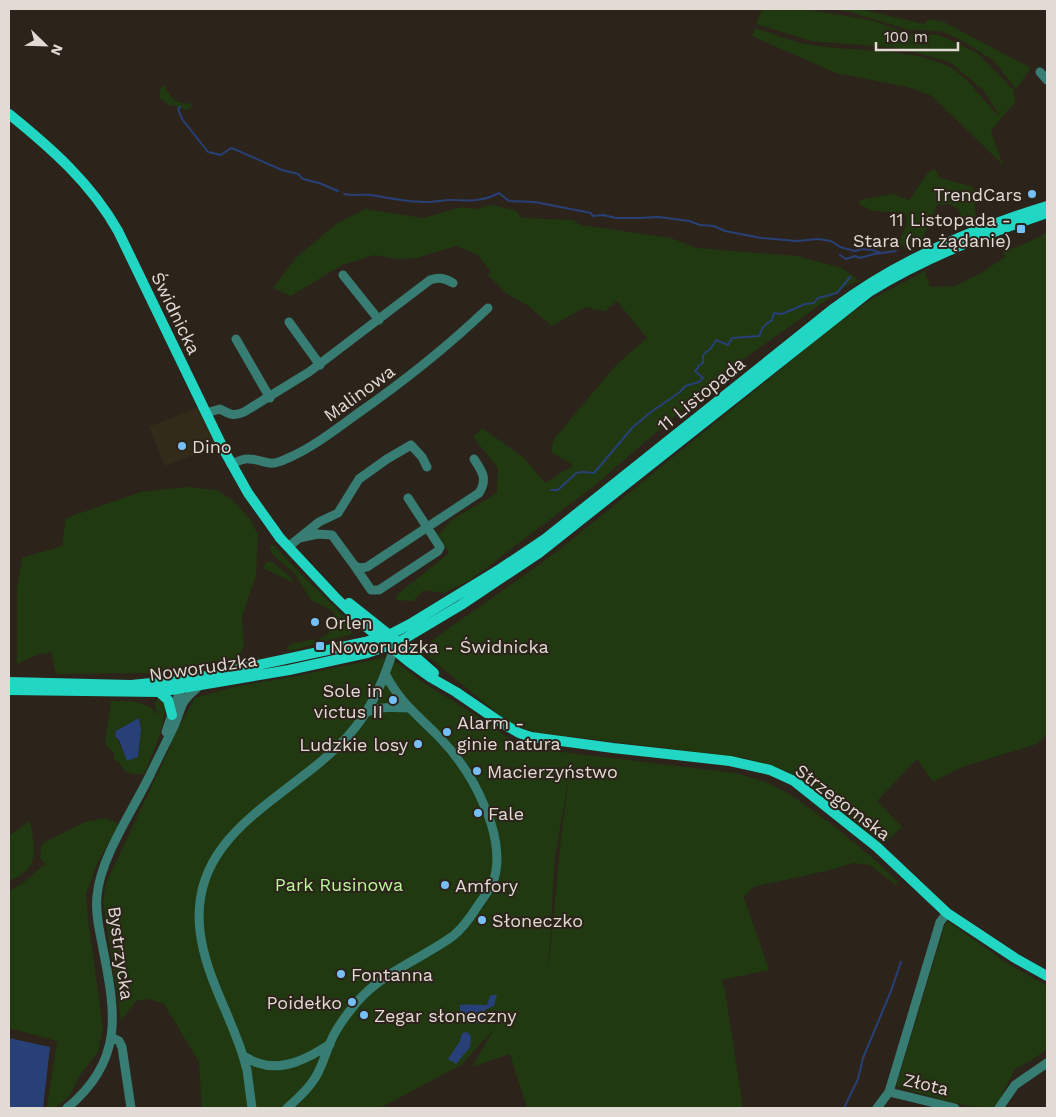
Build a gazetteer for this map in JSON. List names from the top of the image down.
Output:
{
  "streets": {
    "main road": [
      "Świdnicka",
      "11 Listopada",
      "Noworudzka",
      "Strzegomska"
    ],
    "street": ["Malinowa", "Bystrzycka", "Złota"]
  },
  "crossings": [
    ["Świdnicka", "Malinowa"],
    ["Świdnicka", "11 Listopada"],
    ["Świdnicka", "Noworudzka"],
    ["Świdnicka", "Strzegomska"],
    ["11 Listopada", "Noworudzka"],
    ["11 Listopada", "Strzegomska"],
    ["Noworudzka", "Strzegomska"],
    ["Noworudzka", "Bystrzycka"]
  ],
  "parks": ["Park Rusinowa"],
  "places": {
    "other": [
      "TrendCars",
      "Dino",
      "Orlen",
      "Sole in victus II",
      "Alarm - ginie natura",
      "Ludzkie losy",
      "Macierzyństwo",
      "Fale",
      "Amfory",
      "Słoneczko",
      "Fontanna",
      "Poidełko",
      "Zegar słoneczny"
    ],
    "transit": ["11 Listopada - Stara (na żądanie)", "Noworudzka - Świdnicka"]
  },
  "scale_bar": "100 m",
  "north": "bottom right"
}
